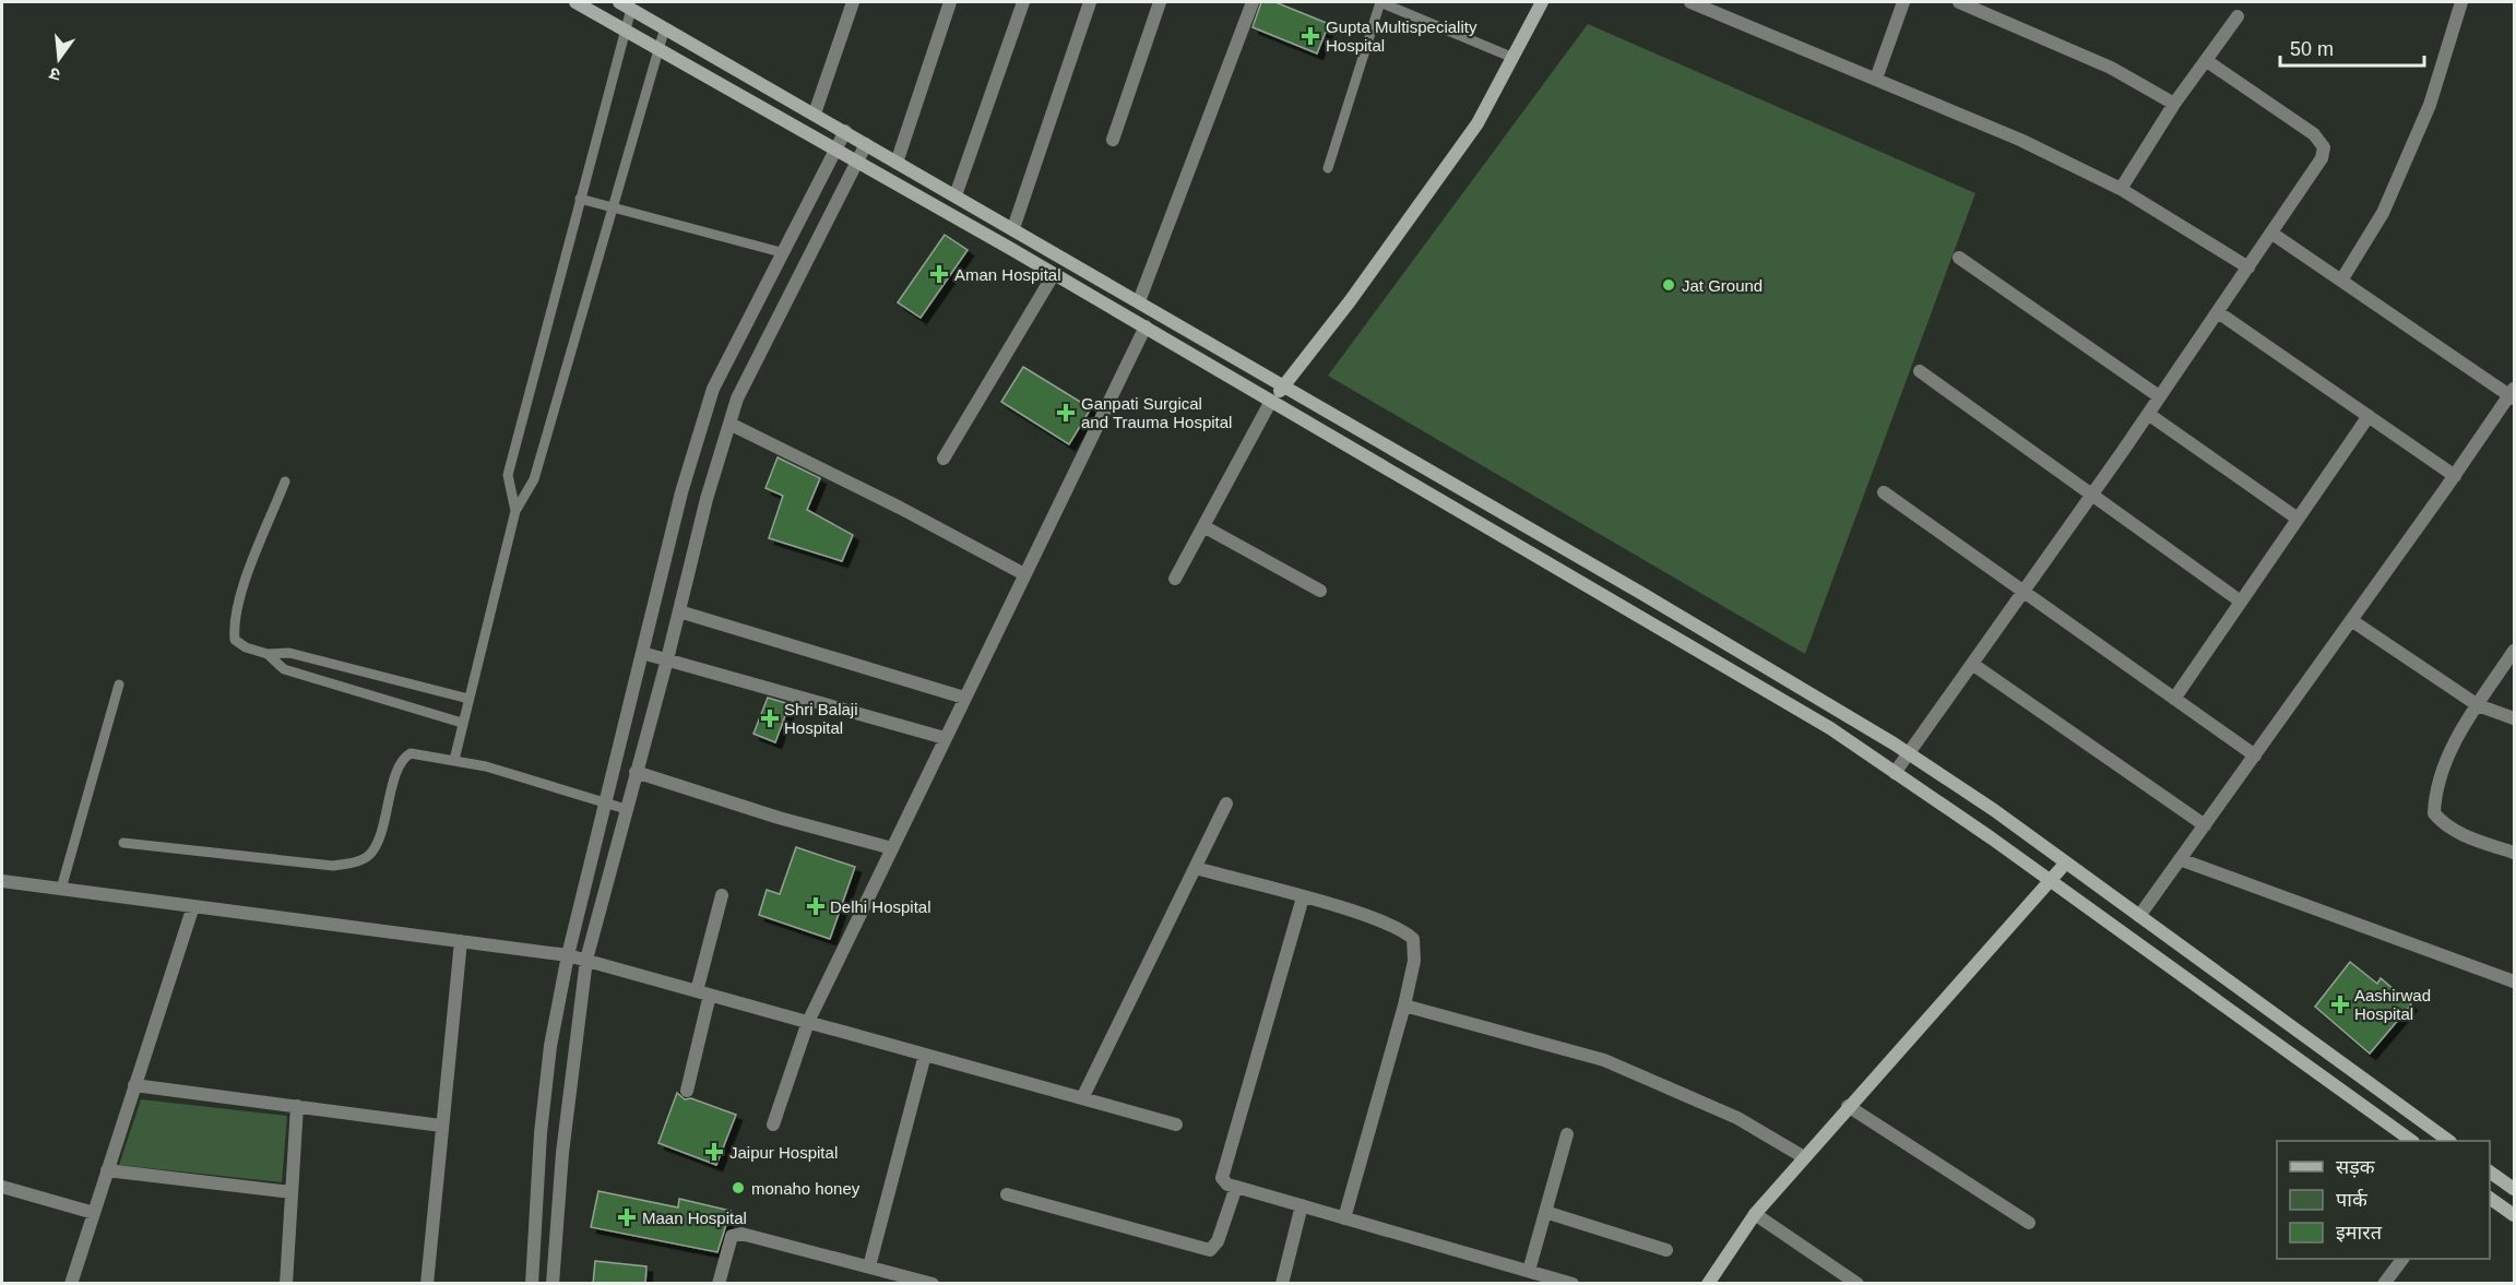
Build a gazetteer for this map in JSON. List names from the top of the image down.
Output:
{
  "places": {
    "health": [
      "Gupta Multispeciality Hospital",
      "Aman Hospital",
      "Ganpati Surgical and Trauma Hospital",
      "Shri Balaji Hospital",
      "Delhi Hospital",
      "Aashirwad Hospital",
      "Jaipur Hospital",
      "Maan Hospital"
    ],
    "other": ["Jat Ground", "monaho honey"]
  },
  "legend": ["सड़क", "पार्क", "इमारत"],
  "scale_bar": "50 m",
  "north": "bottom"
}
